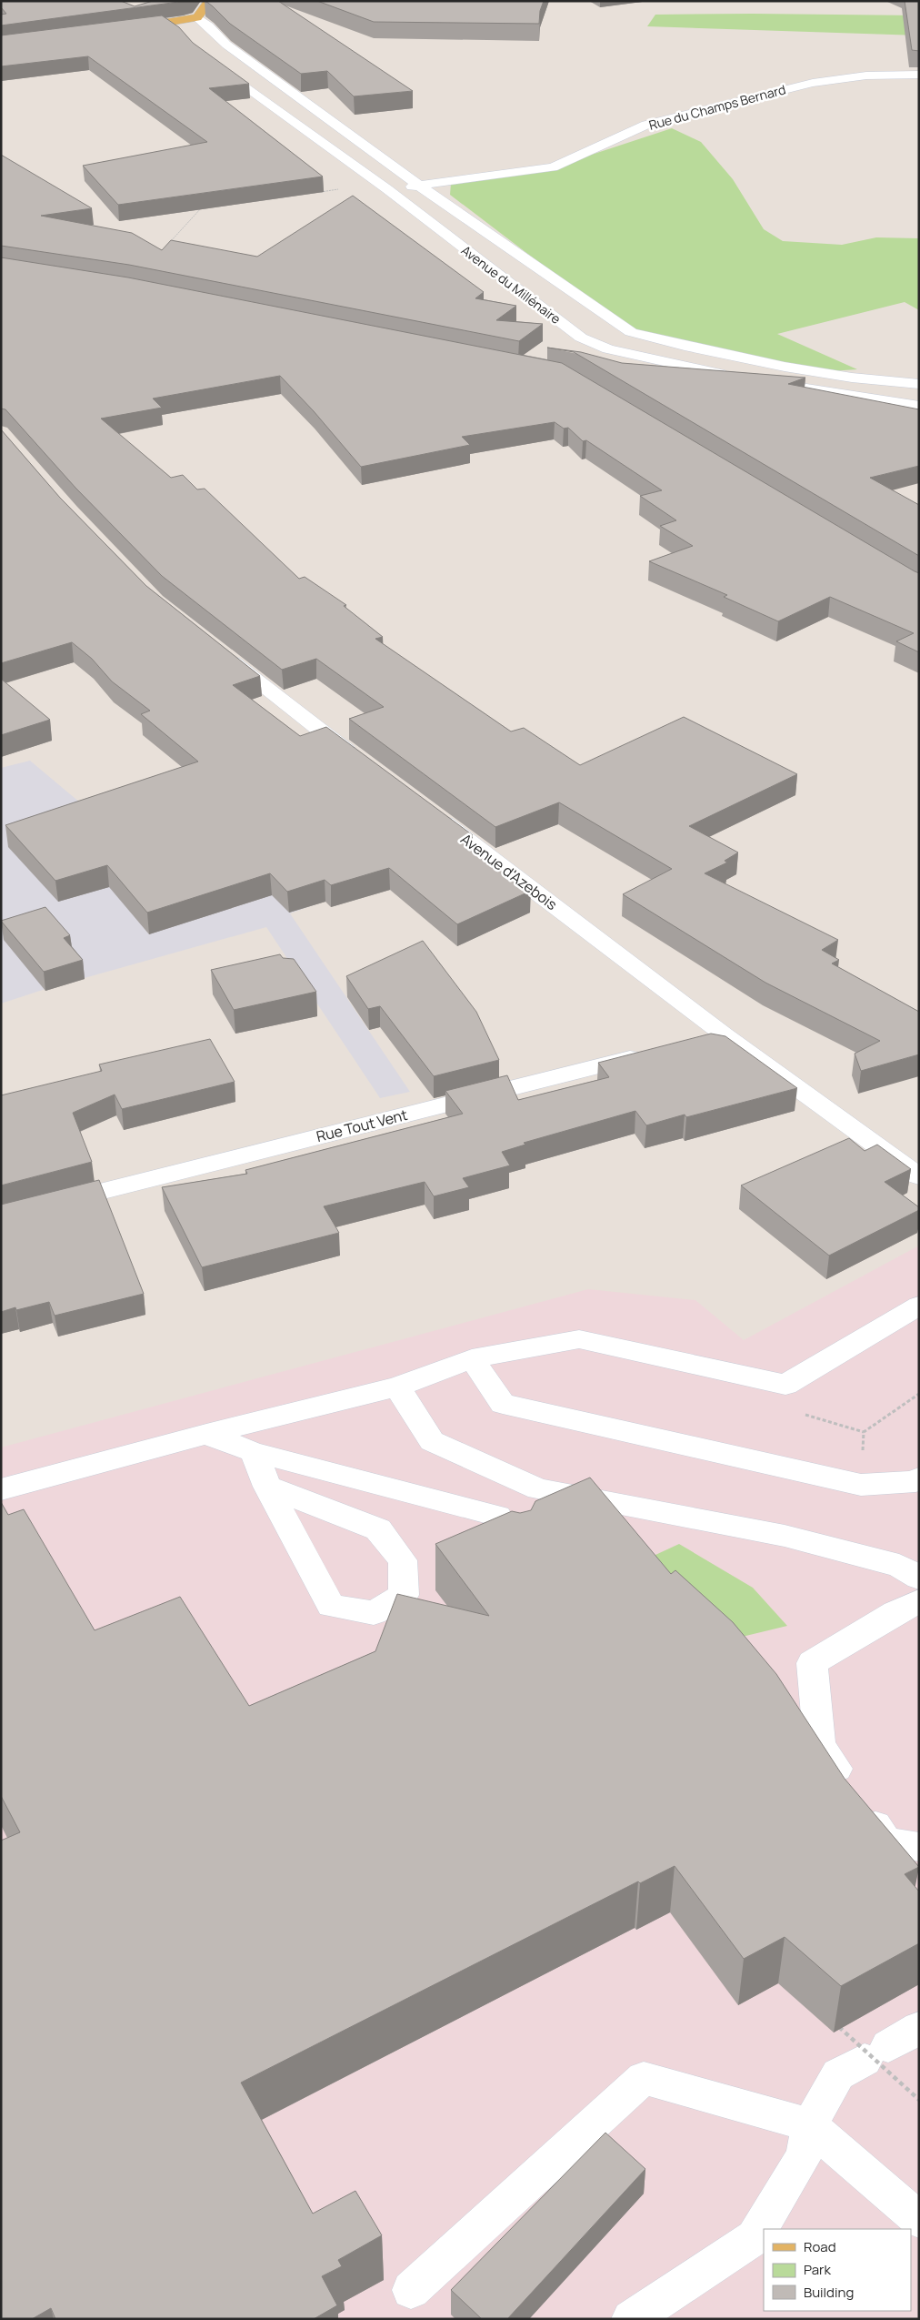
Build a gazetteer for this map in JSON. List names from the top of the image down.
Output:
{
  "streets": {
    "street": [
      "Rue du Champs Bernard",
      "Avenue du Millénaire",
      "Avenue d'Azebois",
      "Rue Tout Vent"
    ]
  },
  "crossings": [
    ["Rue du Champs Bernard", "Avenue du Millénaire"]
  ],
  "legend": ["Road", "Park", "Building"]
}
